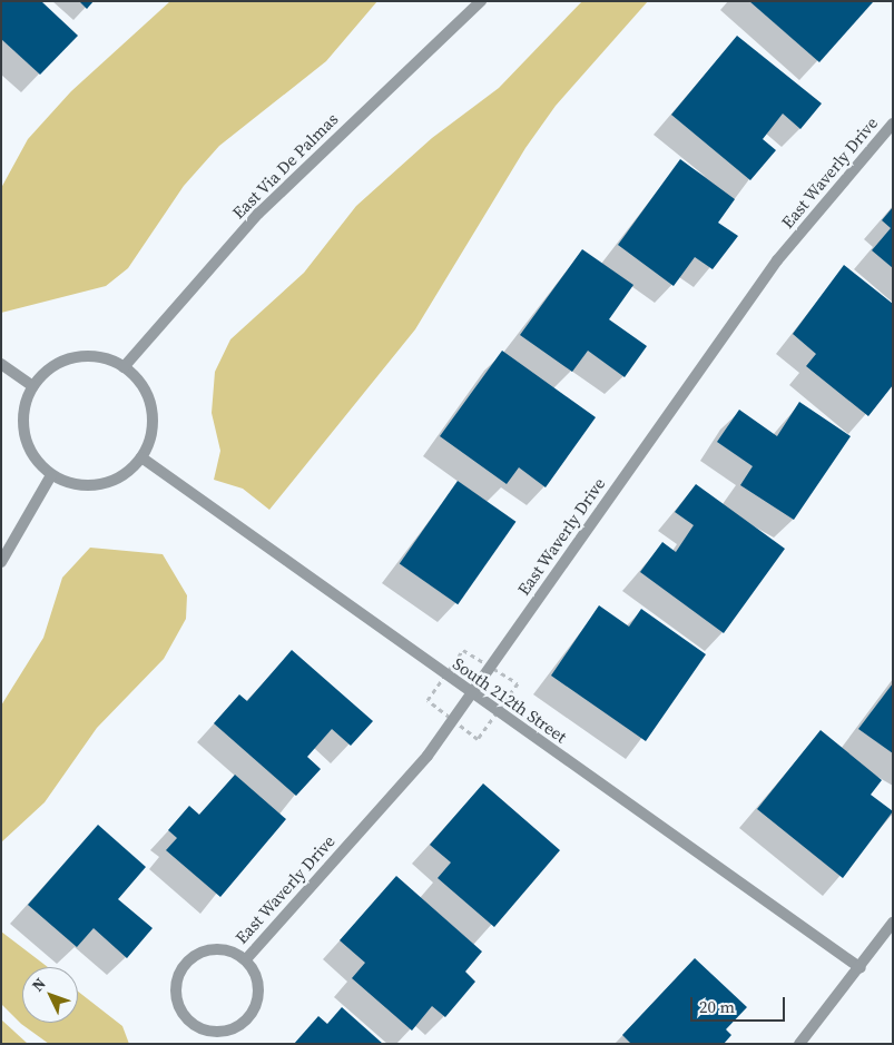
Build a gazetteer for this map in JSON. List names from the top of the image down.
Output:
{
  "streets": {
    "street": ["East Via De Palmas", "East Waverly Drive", "South 212th Street"]
  },
  "crossings": [
    ["East Via De Palmas", "South 212th Street"],
    ["East Waverly Drive", "South 212th Street"]
  ],
  "scale_bar": "20 m",
  "north": "top left"
}
